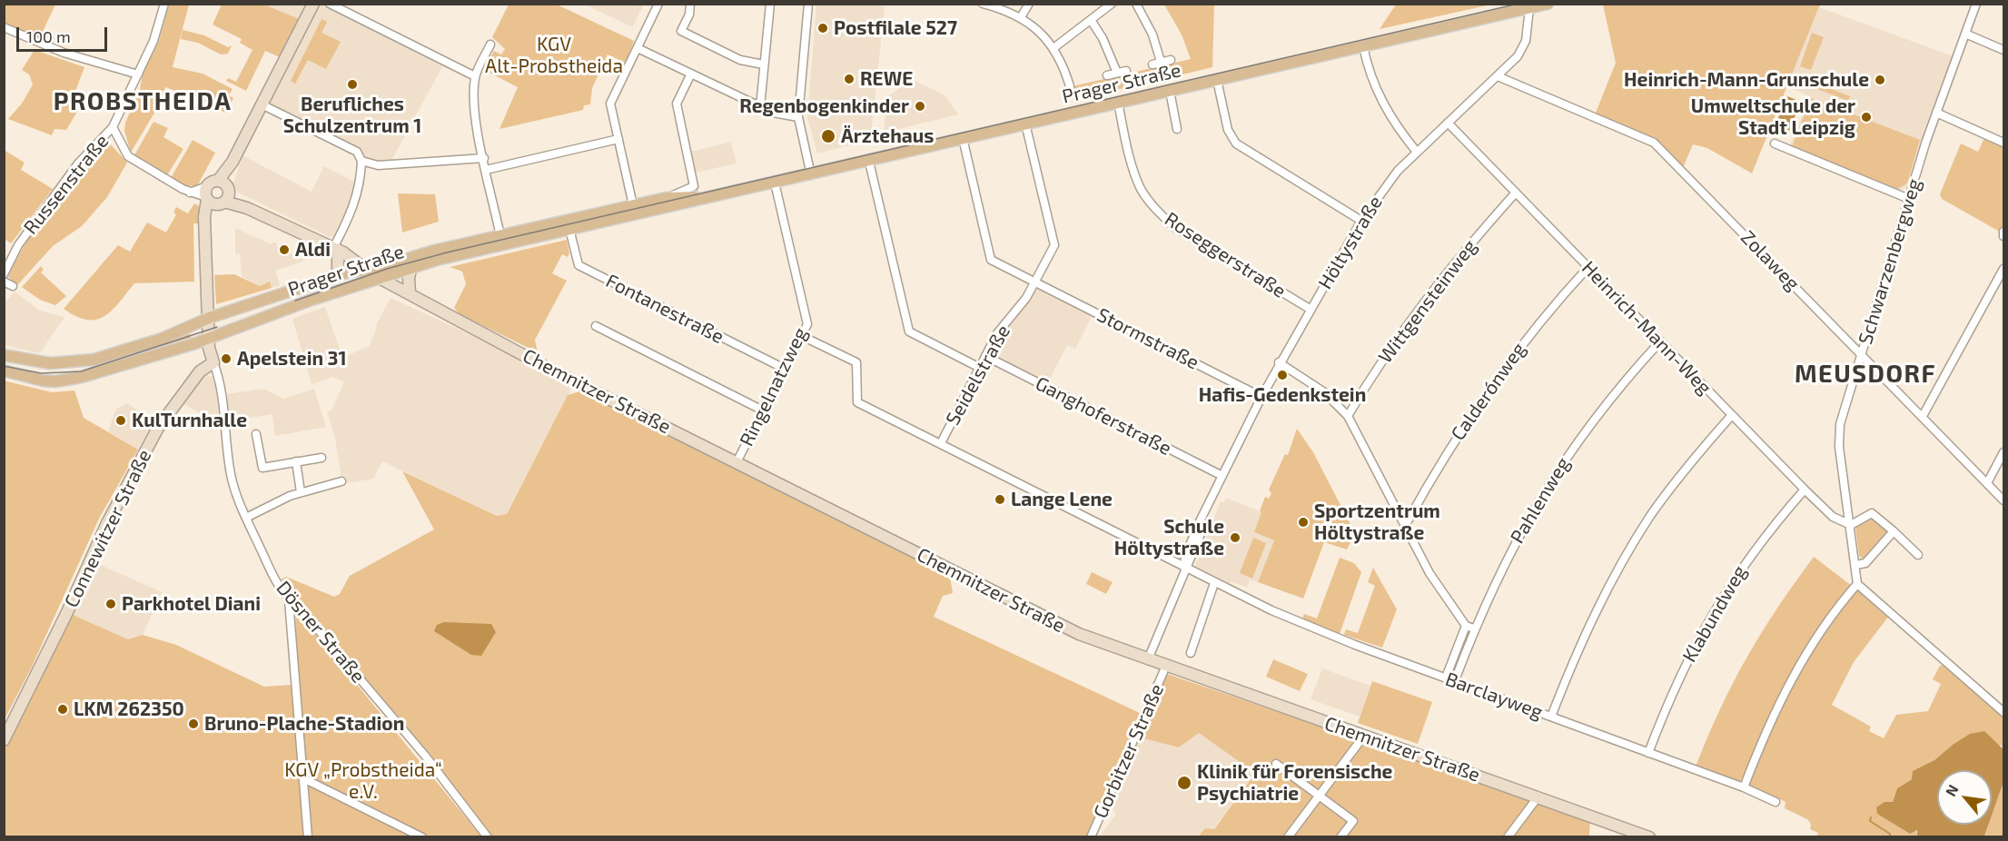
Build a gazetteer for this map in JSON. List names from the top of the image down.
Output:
{
  "streets": {
    "main road": ["Prager Straße", "Chemnitzer Straße", "Connewitzer Straße"],
    "street": [
      "Russenstraße",
      "Höltystraße",
      "Roseggerstraße",
      "Zolaweg",
      "Schwarzenbergweg",
      "Wittgensteinweg",
      "Fontanestraße",
      "Heinrich-Mann-Weg",
      "Stormstraße",
      "Seidelstraße",
      "Ringelnatzweg",
      "Calderónweg",
      "Ganghoferstraße",
      "Pahlenweg",
      "Klabundweg",
      "Dösner Straße",
      "Barclayweg",
      "Gorbitzer Straße"
    ]
  },
  "crossings": [
    ["Prager Straße", "Höltystraße"],
    ["Prager Straße", "Roseggerstraße"],
    ["Prager Straße", "Fontanestraße"],
    ["Prager Straße", "Stormstraße"],
    ["Prager Straße", "Seidelstraße"],
    ["Prager Straße", "Ringelnatzweg"],
    ["Prager Straße", "Chemnitzer Straße"],
    ["Höltystraße", "Roseggerstraße"],
    ["Höltystraße", "Zolaweg"],
    ["Höltystraße", "Heinrich-Mann-Weg"],
    ["Höltystraße", "Stormstraße"],
    ["Höltystraße", "Chemnitzer Straße"],
    ["Höltystraße", "Ganghoferstraße"],
    ["Höltystraße", "Barclayweg"],
    ["Zolaweg", "Schwarzenbergweg"],
    ["Schwarzenbergweg", "Heinrich-Mann-Weg"],
    ["Wittgensteinweg", "Heinrich-Mann-Weg"],
    ["Fontanestraße", "Ringelnatzweg"],
    ["Heinrich-Mann-Weg", "Calderónweg"],
    ["Heinrich-Mann-Weg", "Pahlenweg"],
    ["Heinrich-Mann-Weg", "Klabundweg"],
    ["Stormstraße", "Seidelstraße"],
    ["Seidelstraße", "Ganghoferstraße"],
    ["Seidelstraße", "Barclayweg"],
    ["Ringelnatzweg", "Chemnitzer Straße"],
    ["Ringelnatzweg", "Barclayweg"],
    ["Chemnitzer Straße", "Gorbitzer Straße"],
    ["Pahlenweg", "Barclayweg"],
    ["Connewitzer Straße", "Dösner Straße"],
    ["Klabundweg", "Barclayweg"]
  ],
  "districts": ["PROBSTHEIDA", "MEUSDORF"],
  "parks": ["KGV Alt-Probstheida", "KGV „Probstheida“ e.V."],
  "places": [
    "Postfilale 527",
    "REWE",
    "Heinrich-Mann-Grunschule",
    "Berufliches Schulzentrum 1",
    "Regenbogenkinder",
    "Umweltschule der Stadt Leipzig",
    "Ärztehaus",
    "Aldi",
    "Apelstein 31",
    "Hafis-Gedenkstein",
    "KulTurnhalle",
    "Lange Lene",
    "Sportzentrum Höltystraße",
    "Schule Höltystraße",
    "Parkhotel Diani",
    "LKM 262350",
    "Bruno-Plache-Stadion",
    "Klinik für Forensische Psychiatrie"
  ],
  "scale_bar": "100 m",
  "north": "top left"
}
